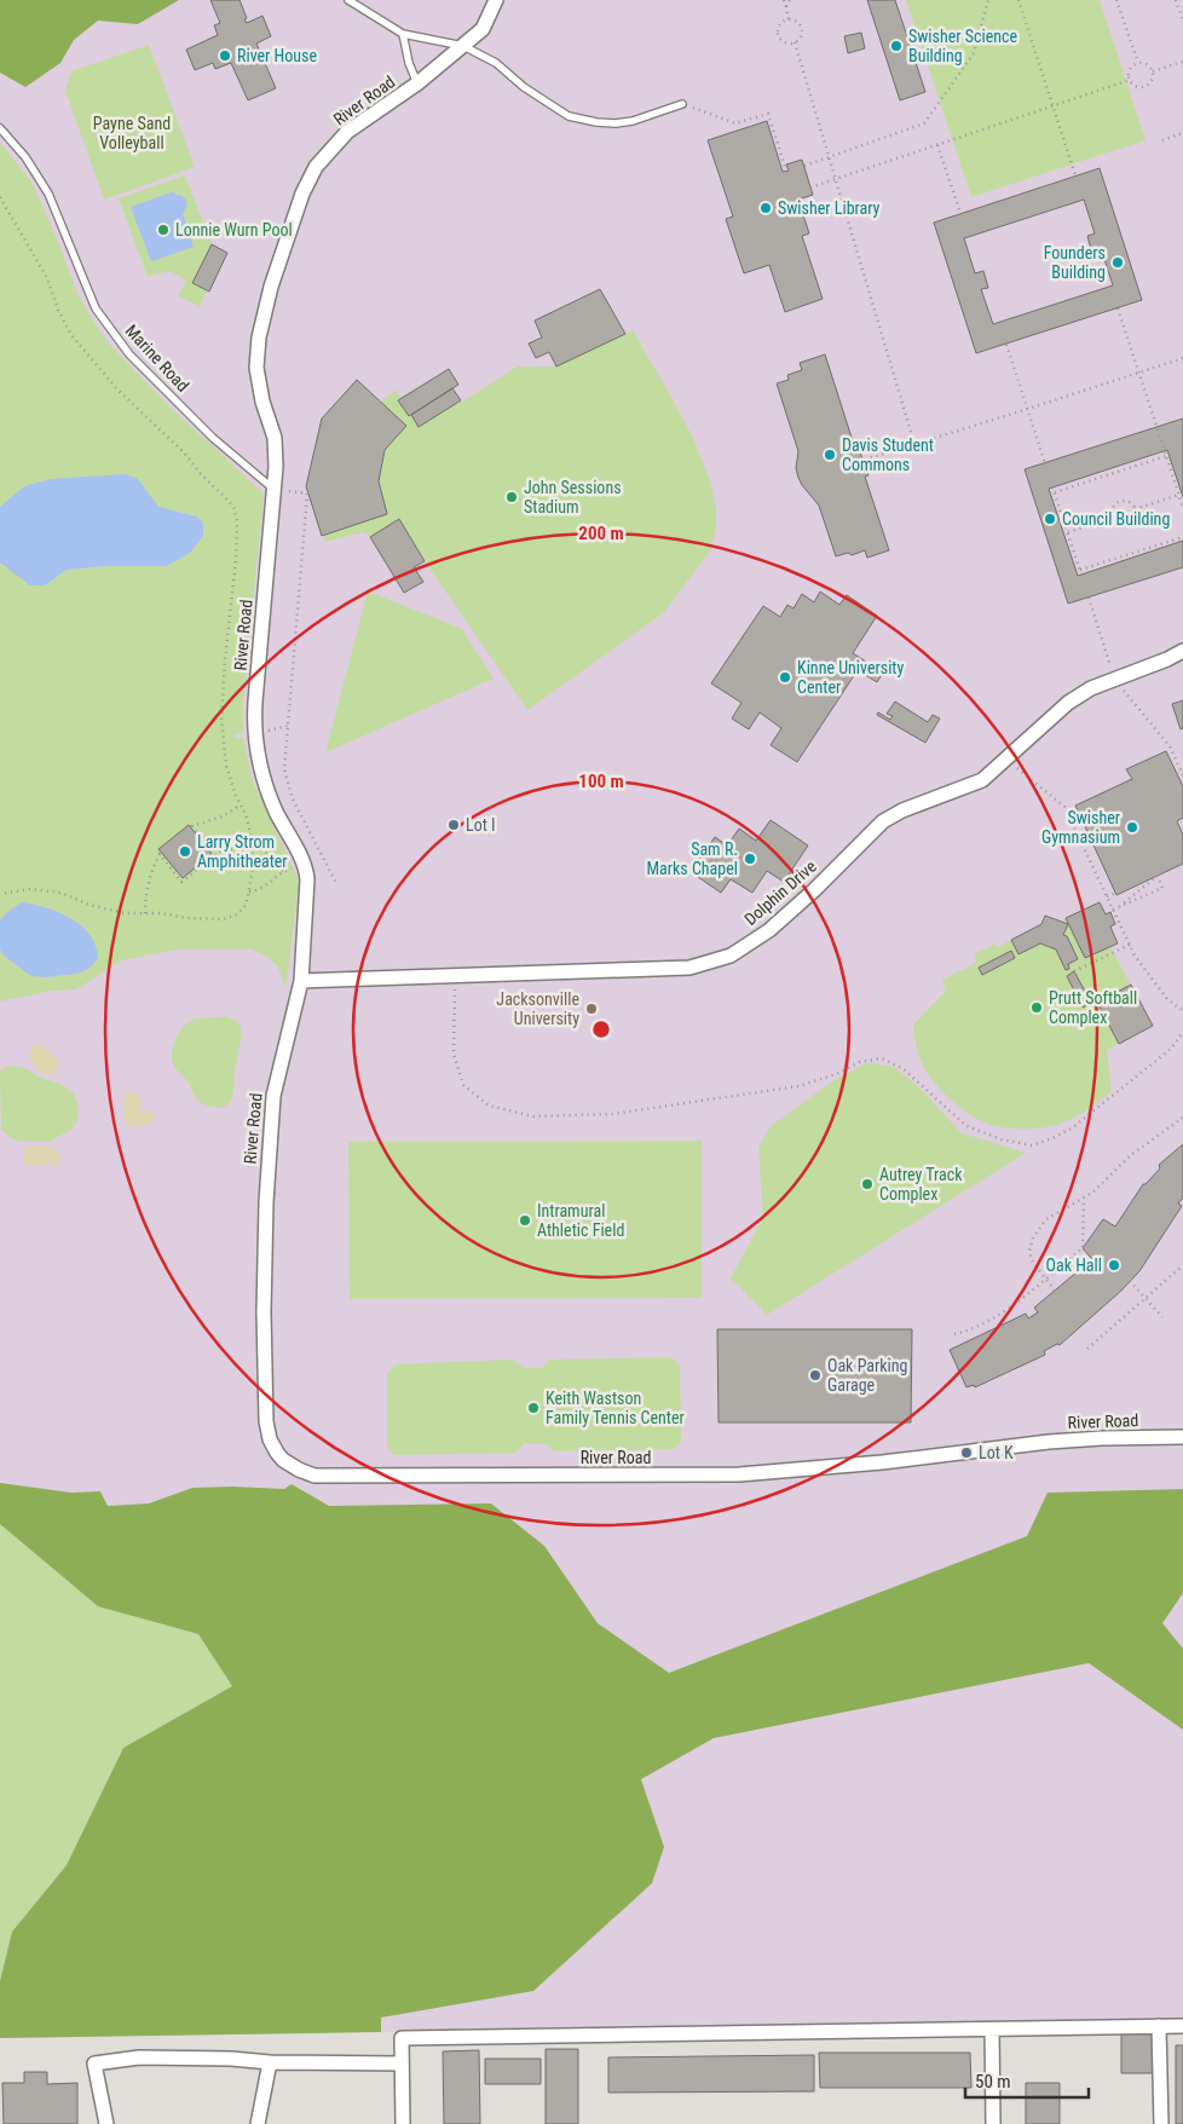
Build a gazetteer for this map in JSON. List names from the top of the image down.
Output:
{
  "streets": {
    "street": ["River Road", "Dolphin Drive"],
    "lane": ["Marine Road"]
  },
  "crossings": [
    ["River Road", "Marine Road"],
    ["River Road", "Dolphin Drive"]
  ],
  "parks": ["Payne Sand Volleyball"],
  "places": [
    "Swisher Science Building",
    "River House",
    "Swisher Library",
    "Lonnie Wurn Pool",
    "Founders Building",
    "Davis Student Commons",
    "John Sessions Stadium",
    "Council Building",
    "Kinne University Center",
    "Lot I",
    "Swisher Gymnasium",
    "Larry Strom Amphitheater",
    "Sam R. Marks Chapel",
    "Prutt Softball Complex",
    "Jacksonville University",
    "Autrey Track Complex",
    "Intramural Athletic Field",
    "Oak Hall",
    "Oak Parking Garage",
    "Keith Wastson Family Tennis Center",
    "Lot K"
  ],
  "scale_bar": "50 m",
  "rings": ["200 m", "100 m"]
}
